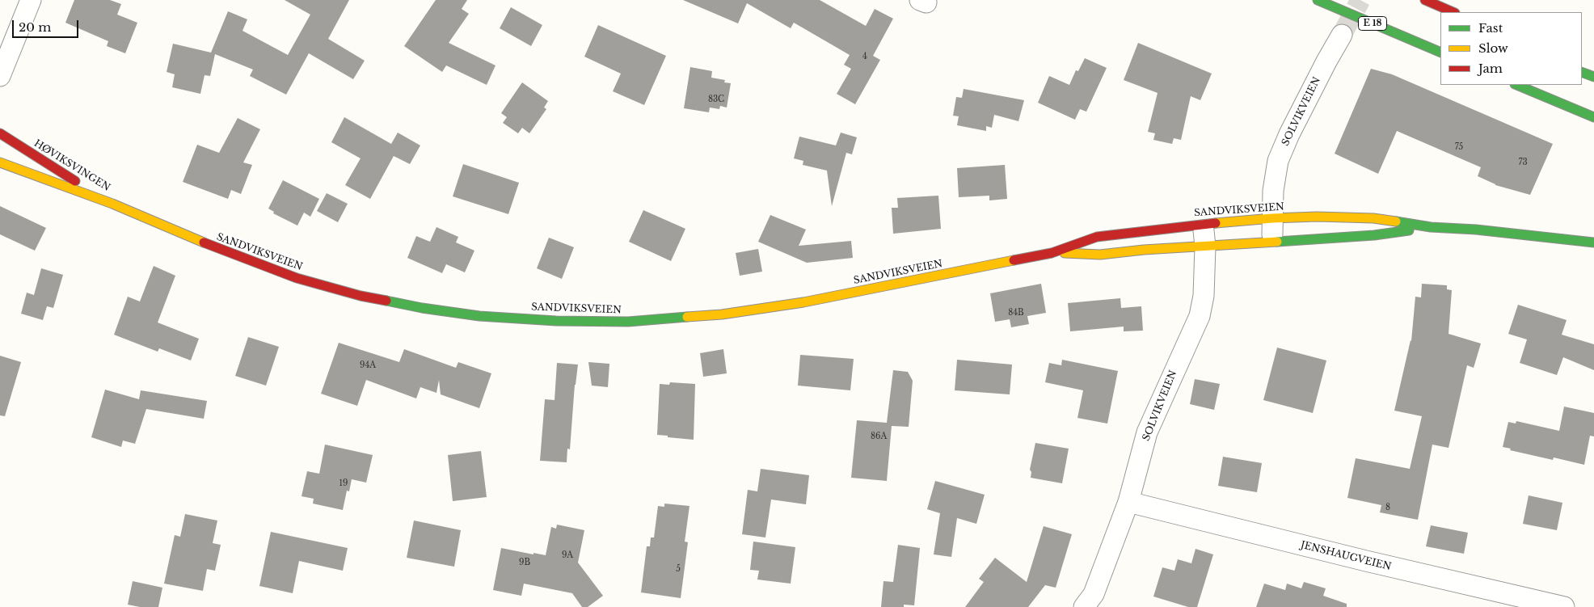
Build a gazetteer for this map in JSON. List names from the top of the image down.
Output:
{
  "streets": {
    "main road": ["E 18", "HØVIKSVINGEN", "SANDVIKSVEIEN"],
    "street": ["SOLVIKVEIEN", "JENSHAUGVEIEN"]
  },
  "crossings": [
    ["SOLVIKVEIEN", "SANDVIKSVEIEN"],
    ["SOLVIKVEIEN", "JENSHAUGVEIEN"],
    ["HØVIKSVINGEN", "SANDVIKSVEIEN"]
  ],
  "house_numbers": [
    "4",
    "83C",
    "75",
    "73",
    "84B",
    "94A",
    "86A",
    "19",
    "8",
    "9A",
    "9B",
    "5"
  ],
  "legend": ["Fast", "Slow", "Jam"],
  "scale_bar": "20 m"
}
